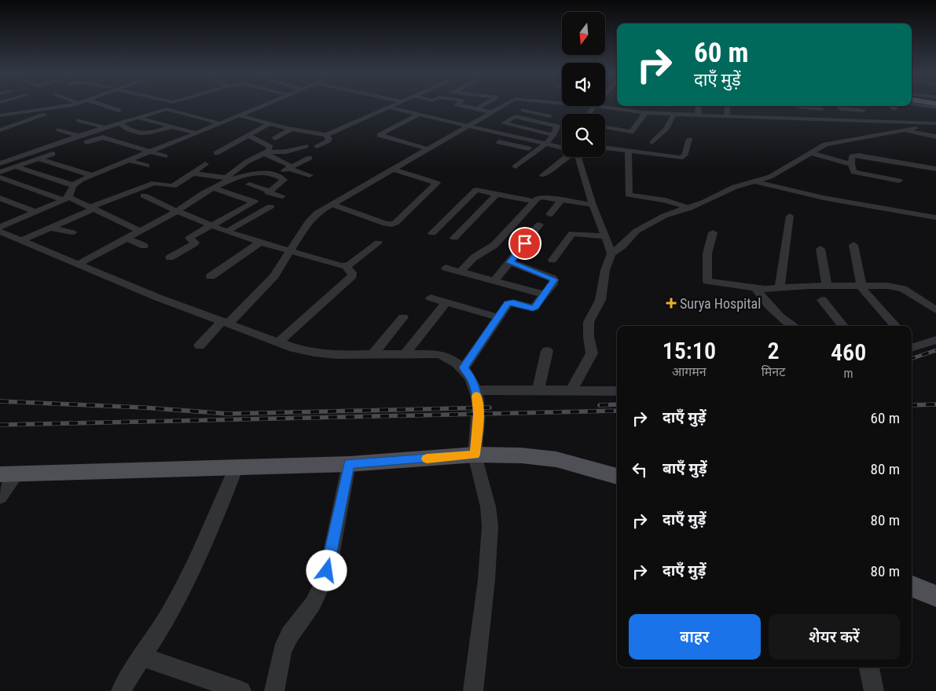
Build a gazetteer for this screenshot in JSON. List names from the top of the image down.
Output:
{
  "places": {
    "health": ["Surya Hospital"]
  },
  "north": "bottom",
  "page": {
    "turn": ["60 m", "दाएँ मुड़ें"],
    "eta": [
      "15:10",
      "आगमन",
      "2",
      "मिनट",
      "460",
      "m"
    ],
    "list": [
      {
        "name": "दाएँ मुड़ें",
        "value": "60 m"
      },
      {
        "name": "बाएँ मुड़ें",
        "value": "80 m"
      },
      {
        "name": "दाएँ मुड़ें",
        "value": "80 m"
      },
      {
        "name": "दाएँ मुड़ें",
        "value": "80 m"
      }
    ],
    "buttons": ["बाहर", "शेयर करें"]
  }
}
